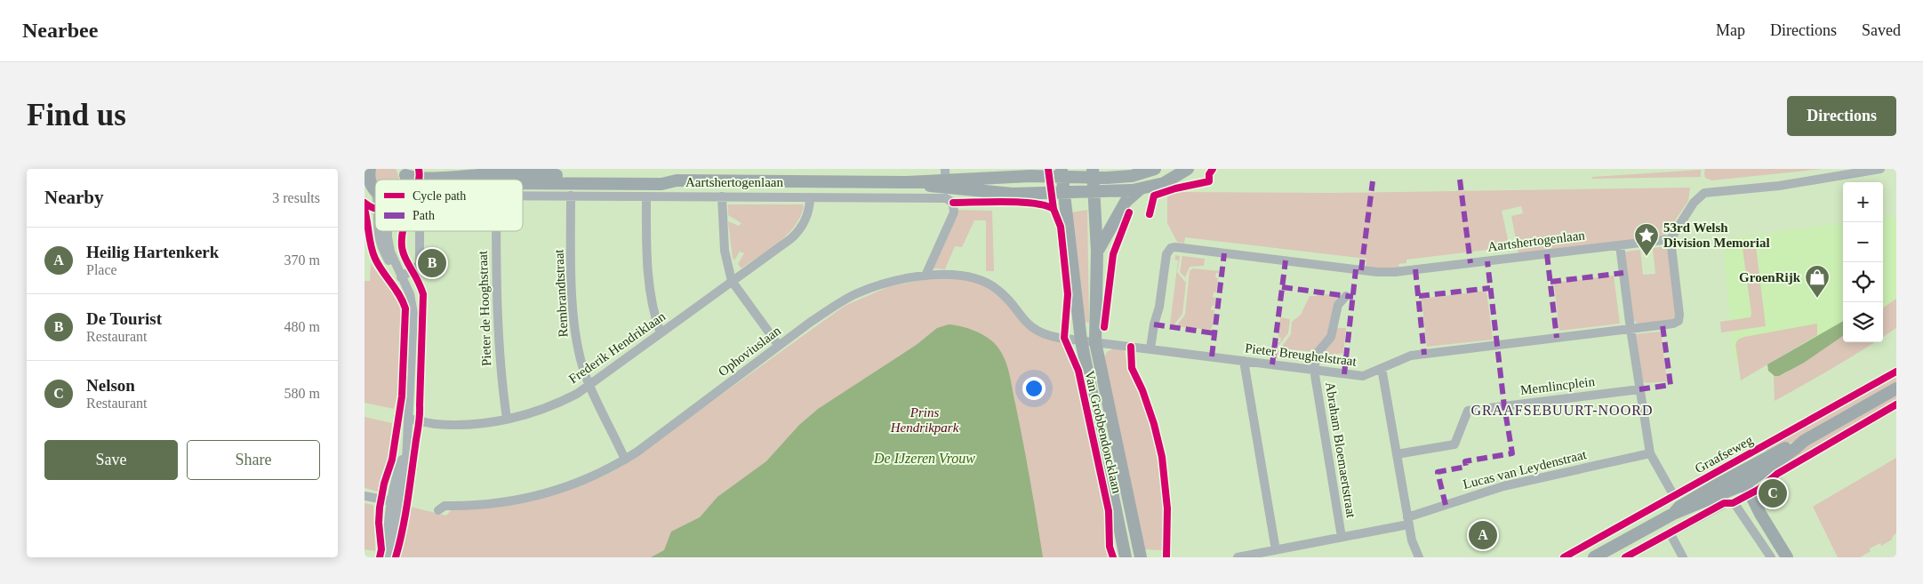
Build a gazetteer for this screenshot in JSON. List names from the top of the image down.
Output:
{
  "streets": {
    "street": [
      "Aartshertogenlaan",
      "Rembrandtstraat",
      "Pieter de Hooghstraat",
      "Frederik Hendriklaan",
      "Ophoviuslaan",
      "Pieter Breughelstraat",
      "Memlincplein",
      "Van Grobbendoncklaan",
      "Abraham Bloemaertstraat",
      "Graafseweg",
      "Lucas van Leydenstraat"
    ]
  },
  "crossings": [
    ["Aartshertogenlaan", "Rembrandtstraat"],
    ["Aartshertogenlaan", "Frederik Hendriklaan"],
    ["Aartshertogenlaan", "Ophoviuslaan"],
    ["Aartshertogenlaan", "Pieter Breughelstraat"],
    ["Aartshertogenlaan", "Van Grobbendoncklaan"],
    ["Rembrandtstraat", "Frederik Hendriklaan"],
    ["Rembrandtstraat", "Ophoviuslaan"],
    ["Pieter de Hooghstraat", "Frederik Hendriklaan"],
    ["Ophoviuslaan", "Pieter Breughelstraat"],
    ["Ophoviuslaan", "Van Grobbendoncklaan"],
    ["Pieter Breughelstraat", "Van Grobbendoncklaan"],
    ["Pieter Breughelstraat", "Abraham Bloemaertstraat"],
    ["Abraham Bloemaertstraat", "Lucas van Leydenstraat"]
  ],
  "districts": ["GRAAFSEBUURT-NOORD"],
  "water": ["De IJzeren Vrouw"],
  "parks": ["Prins Hendrikpark"],
  "places": {
    "place": ["53rd Welsh Division Memorial"],
    "shop": ["GroenRijk"]
  },
  "legend": ["Cycle path", "Path"],
  "page": {
    "header": "Nearbee",
    "nav": ["Map", "Directions", "Saved"],
    "buttons": [
      "Directions",
      ["Save", "Share"]
    ],
    "title": "Find us",
    "heading": ["Nearby", "3 results"],
    "map_buttons": ["+", "−"],
    "list": [
      {
        "mark": "A",
        "name": "Heilig Hartenkerk",
        "note": "Place",
        "value": "370 m"
      },
      {
        "mark": "B",
        "name": "De Tourist",
        "note": "Restaurant",
        "value": "480 m"
      },
      {
        "mark": "C",
        "name": "Nelson",
        "note": "Restaurant",
        "value": "580 m"
      }
    ],
    "pins": ["B", "C", "A"]
  }
}
